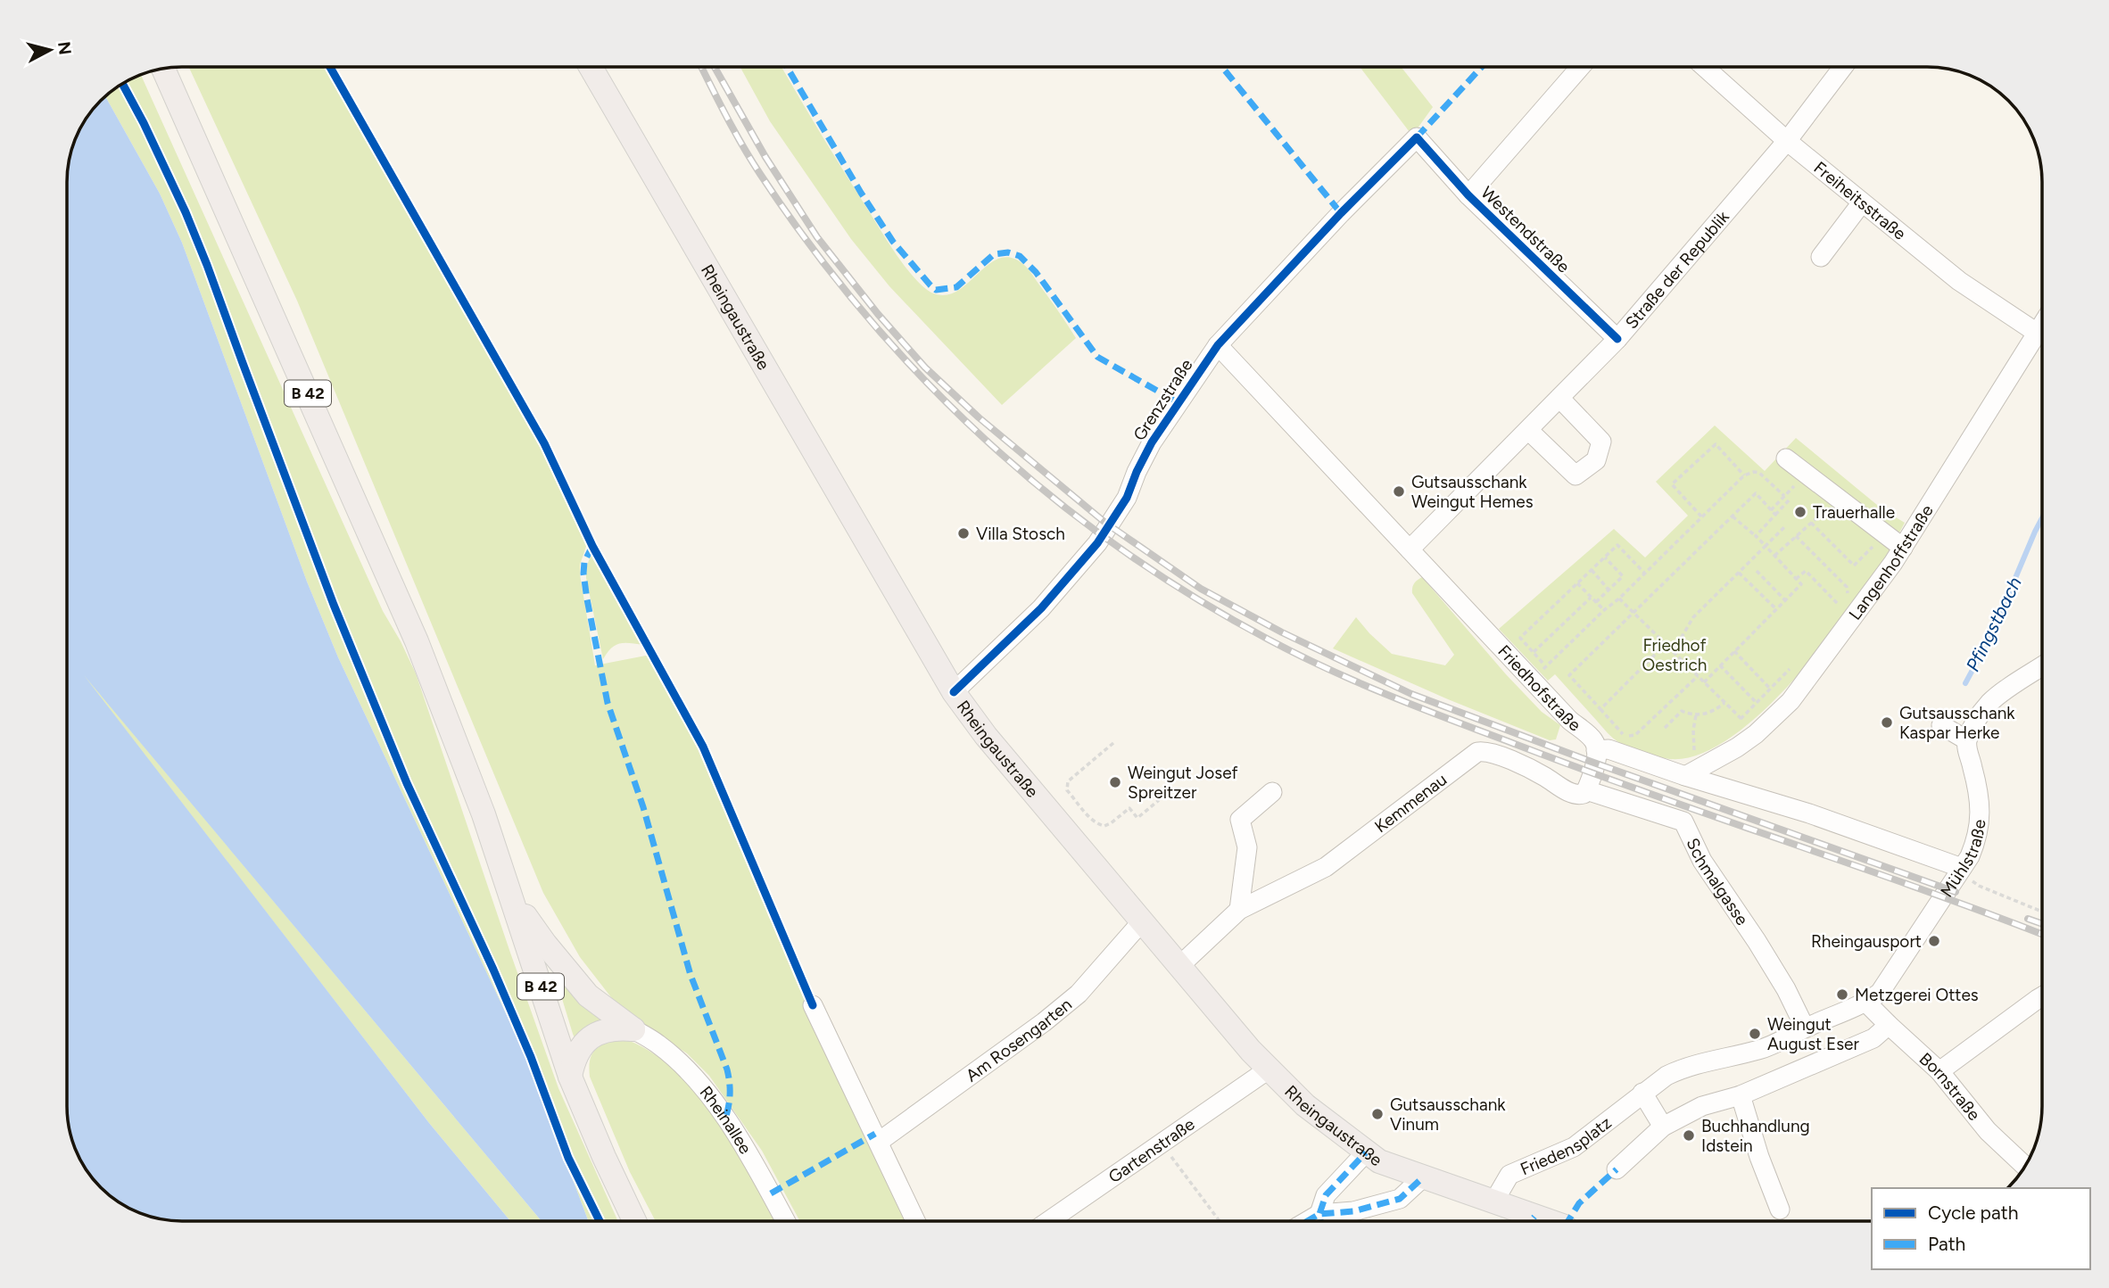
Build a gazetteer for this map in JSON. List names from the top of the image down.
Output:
{
  "streets": {
    "main road": ["Rheingaustraße", "B 42"],
    "street": [
      "Freiheitsstraße",
      "Westendstraße",
      "Straße der Republik",
      "Grenzstraße",
      "Langenhoffstraße",
      "Friedhofstraße",
      "Kemmenau",
      "Mühlstraße",
      "Schmalgasse",
      "Am Rosengarten",
      "Bornstraße",
      "Rheinallee",
      "Friedensplatz",
      "Gartenstraße"
    ]
  },
  "crossings": [
    ["Freiheitsstraße", "Straße der Republik"],
    ["Freiheitsstraße", "Langenhoffstraße"],
    ["Westendstraße", "Straße der Republik"],
    ["Westendstraße", "Grenzstraße"],
    ["Straße der Republik", "Friedhofstraße"],
    ["Rheingaustraße", "Grenzstraße"],
    ["Rheingaustraße", "Kemmenau"],
    ["Rheingaustraße", "Am Rosengarten"],
    ["Rheingaustraße", "Friedensplatz"],
    ["Rheingaustraße", "Gartenstraße"],
    ["Grenzstraße", "Friedhofstraße"],
    ["Kemmenau", "Schmalgasse"],
    ["Mühlstraße", "Schmalgasse"],
    ["Mühlstraße", "Bornstraße"],
    ["Mühlstraße", "Friedensplatz"],
    ["Schmalgasse", "Friedensplatz"]
  ],
  "water": ["Pfingstbach"],
  "parks": ["Friedhof Oestrich"],
  "places": [
    "Gutsausschank Weingut Hemes",
    "Trauerhalle",
    "Villa Stosch",
    "Gutsausschank Kaspar Herke",
    "Weingut Josef Spreitzer",
    "Rheingausport",
    "Metzgerei Ottes",
    "Weingut August Eser",
    "Gutsausschank Vinum",
    "Buchhandlung Idstein"
  ],
  "legend": ["Cycle path", "Path"],
  "north": "right"
}
